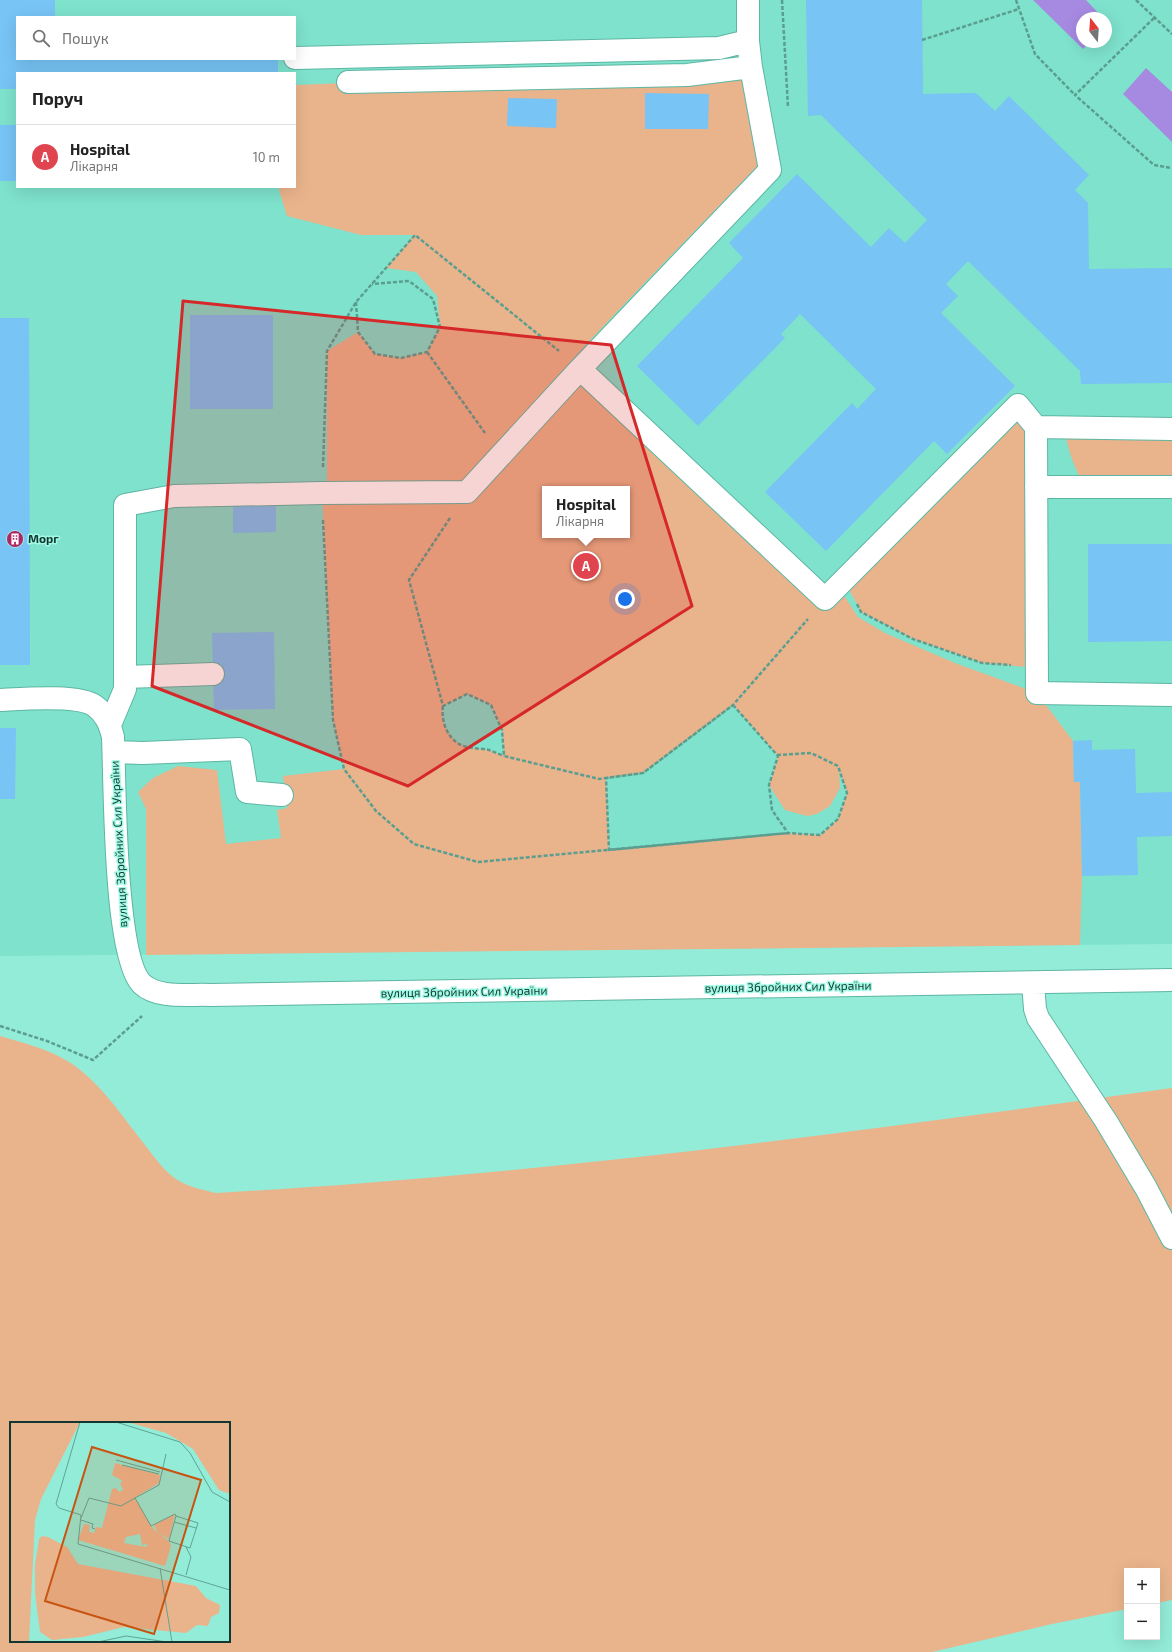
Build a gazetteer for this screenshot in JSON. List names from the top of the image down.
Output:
{
  "streets": {
    "street": ["вулиця Збройних Сил України"]
  },
  "places": {
    "building": ["Морг"]
  },
  "north": "top",
  "page": {
    "search": "Пошук",
    "heading": "Поруч",
    "list": [
      {
        "mark": "A",
        "name": "Hospital",
        "note": "Лікарня",
        "value": "10 m"
      }
    ],
    "popup": ["Hospital", "Лікарня"],
    "pins": "A",
    "map_buttons": ["+", "−"]
  }
}
